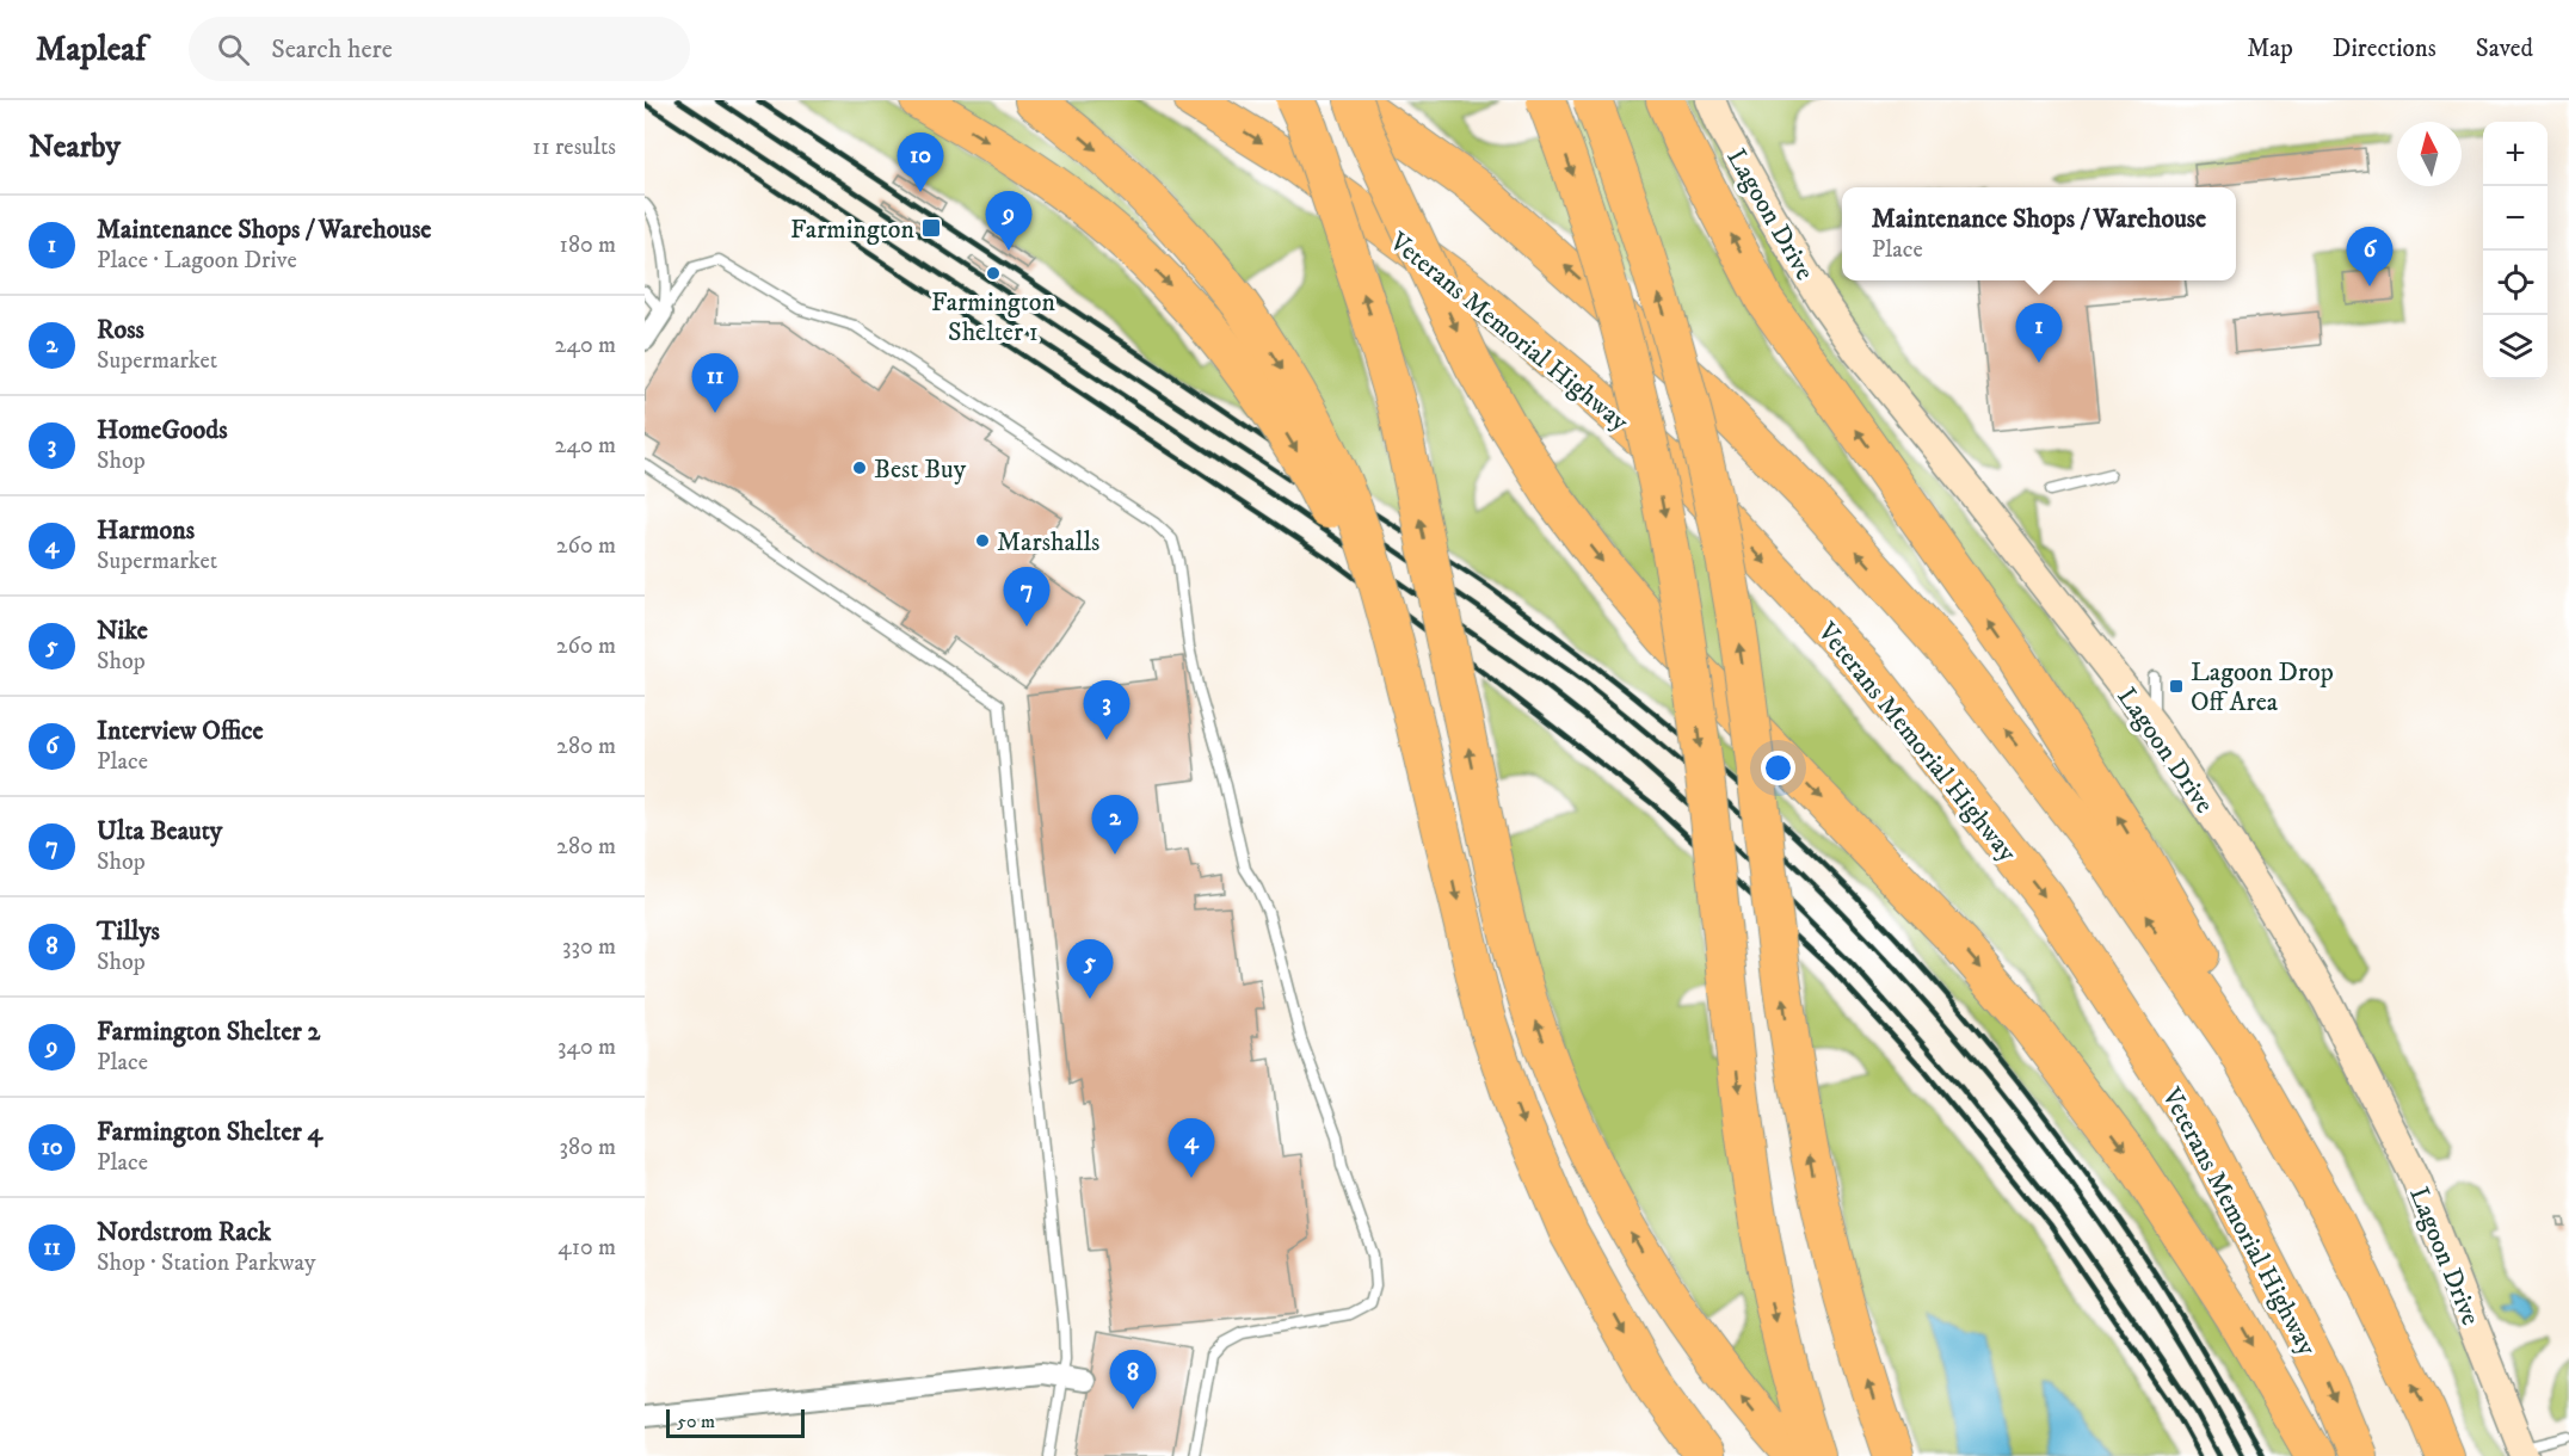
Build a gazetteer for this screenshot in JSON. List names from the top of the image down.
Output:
{
  "streets": {
    "highway": ["Veterans Memorial Highway"],
    "street": ["Lagoon Drive"]
  },
  "places": {
    "transit": ["Farmington", "Lagoon Drop Off Area"],
    "other": ["Farmington Shelter 1", "Best Buy", "Marshalls"]
  },
  "scale_bar": "50 m",
  "north": "top",
  "page": {
    "header": "Mapleaf",
    "search": "Search here",
    "nav": ["Map", "Directions", "Saved"],
    "heading": ["Nearby", "11 results"],
    "map_buttons": ["+", "−"],
    "pins": [
      "10",
      "9",
      "6",
      "1",
      "11",
      "7",
      "3",
      "2",
      "5",
      "4",
      "8"
    ],
    "popup": ["Maintenance Shops / Warehouse", "Place"],
    "list": [
      {
        "mark": "1",
        "name": "Maintenance Shops / Warehouse",
        "note": "Place · Lagoon Drive",
        "value": "180 m"
      },
      {
        "mark": "2",
        "name": "Ross",
        "note": "Supermarket",
        "value": "240 m"
      },
      {
        "mark": "3",
        "name": "HomeGoods",
        "note": "Shop",
        "value": "240 m"
      },
      {
        "mark": "4",
        "name": "Harmons",
        "note": "Supermarket",
        "value": "260 m"
      },
      {
        "mark": "5",
        "name": "Nike",
        "note": "Shop",
        "value": "260 m"
      },
      {
        "mark": "6",
        "name": "Interview Office",
        "note": "Place",
        "value": "280 m"
      },
      {
        "mark": "7",
        "name": "Ulta Beauty",
        "note": "Shop",
        "value": "280 m"
      },
      {
        "mark": "8",
        "name": "Tillys",
        "note": "Shop",
        "value": "330 m"
      },
      {
        "mark": "9",
        "name": "Farmington Shelter 2",
        "note": "Place",
        "value": "340 m"
      },
      {
        "mark": "10",
        "name": "Farmington Shelter 4",
        "note": "Place",
        "value": "380 m"
      },
      {
        "mark": "11",
        "name": "Nordstrom Rack",
        "note": "Shop · Station Parkway",
        "value": "410 m"
      }
    ],
    "scale": "50 m"
  }
}
